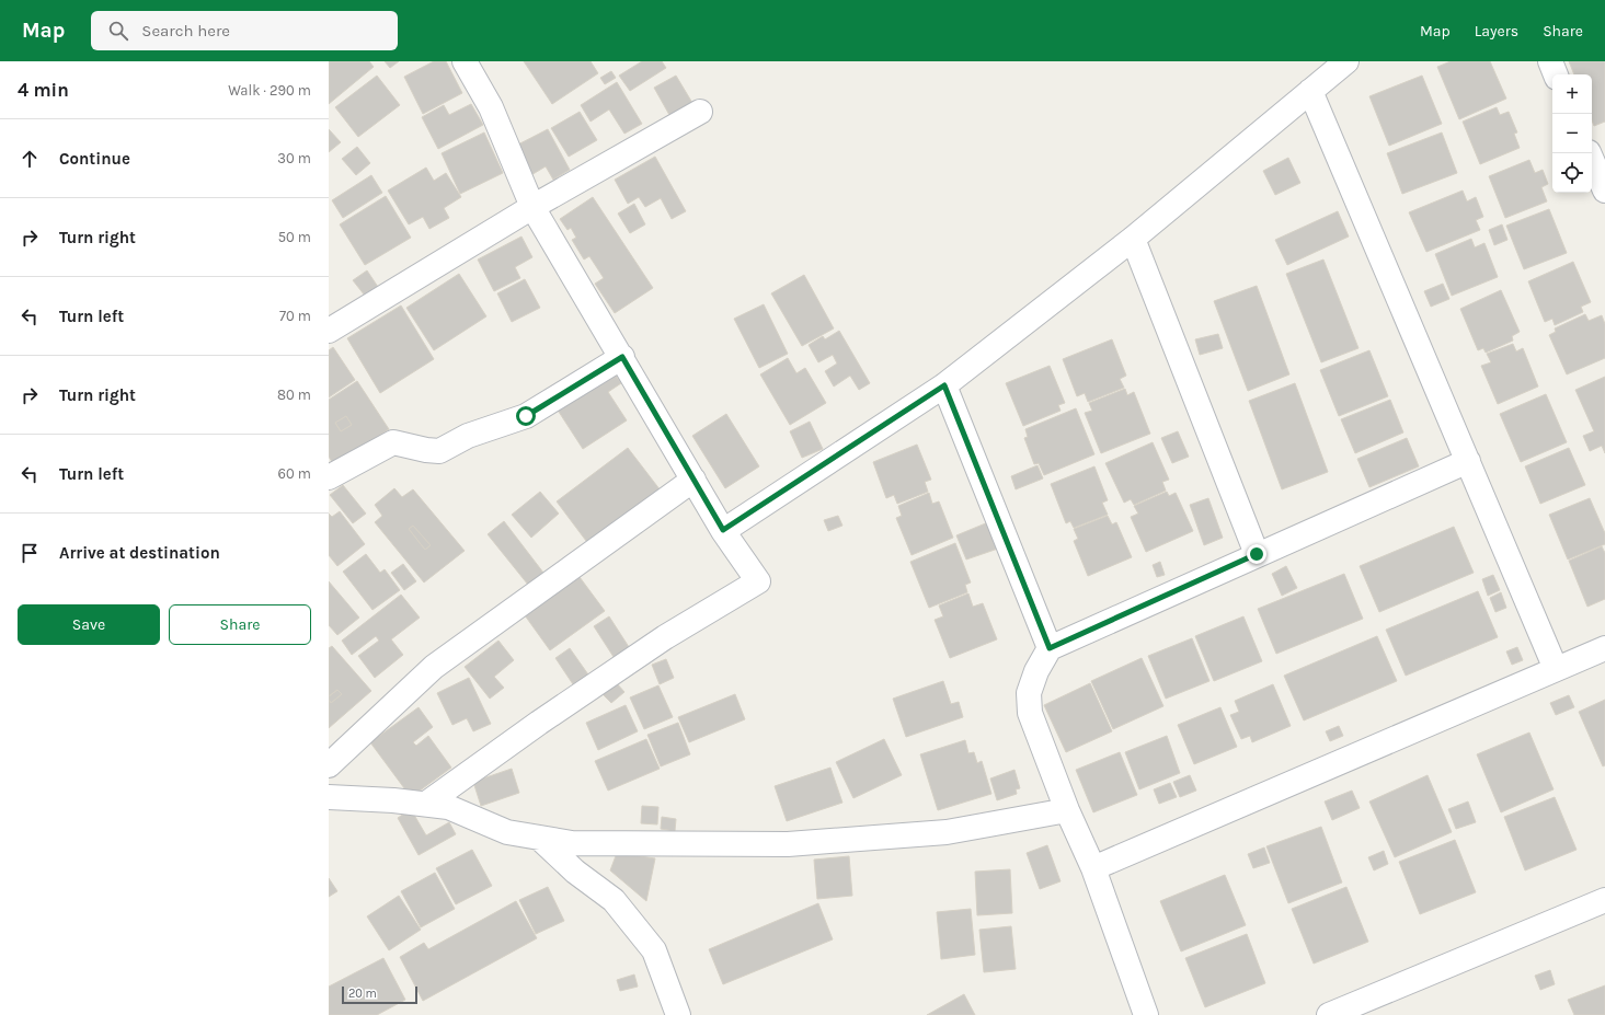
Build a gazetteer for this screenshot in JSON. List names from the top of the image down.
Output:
{
  "scale_bar": "20 m",
  "page": {
    "header": "Map",
    "search": "Search here",
    "nav": ["Map", "Layers", "Share"],
    "heading": ["4 min", "Walk · 290 m"],
    "map_buttons": ["+", "−"],
    "list": [
      ["Continue", "30 m"],
      ["Turn right", "50 m"],
      ["Turn left", "70 m"],
      ["Turn right", "80 m"],
      ["Turn left", "60 m"],
      "Arrive at destination"
    ],
    "buttons": ["Save", "Share"],
    "scale": "20 m"
  }
}
